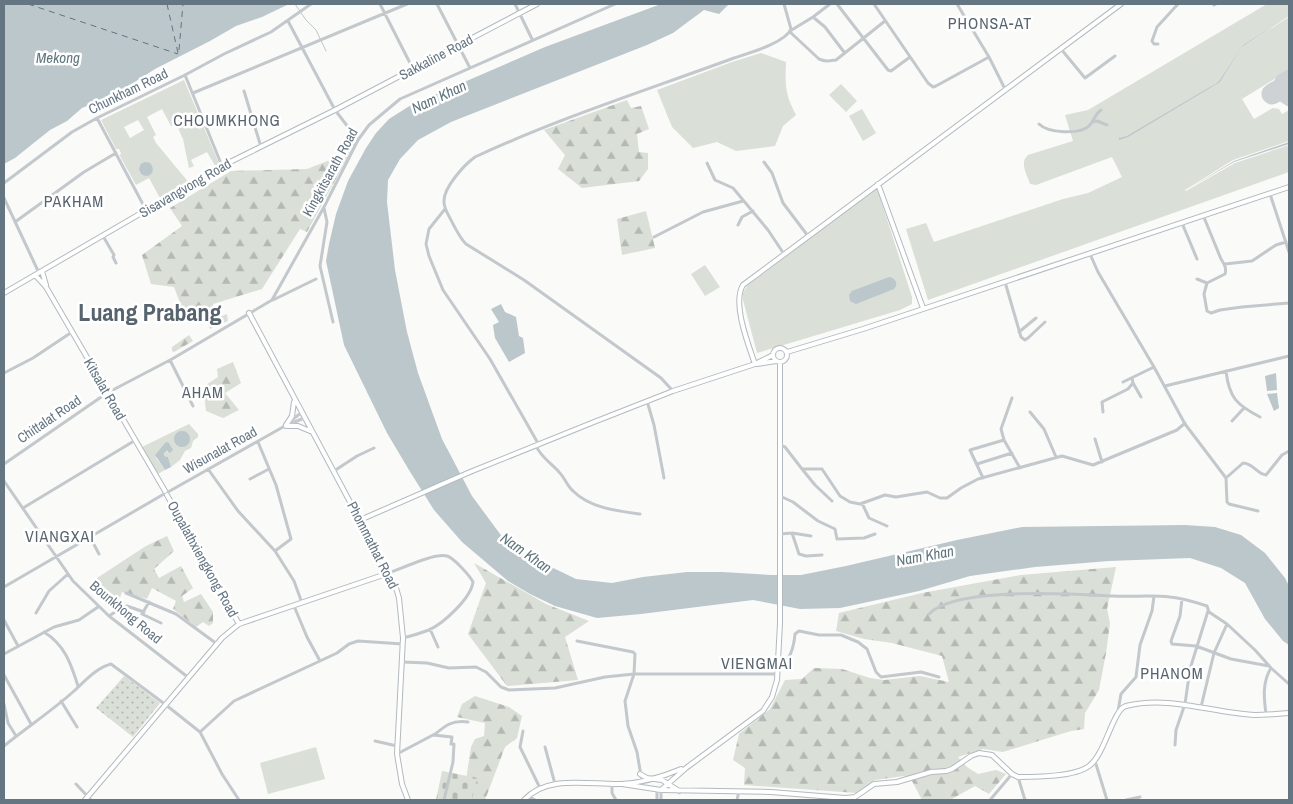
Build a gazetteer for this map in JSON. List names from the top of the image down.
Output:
{
  "streets": {
    "street": [
      "Sakkaline Road",
      "Chunkham Road",
      "Kingkitsarath Road",
      "Sisavangvong Road",
      "Kitsalat Road",
      "Chittalat Road",
      "Wisunalat Road",
      "Phommathat Road",
      "Oupalathxiengkong Road",
      "Bounkhong Road"
    ]
  },
  "crossings": [
    ["Sakkaline Road", "Sisavangvong Road"],
    ["Kingkitsarath Road", "Chittalat Road"],
    ["Sisavangvong Road", "Kitsalat Road"],
    ["Kitsalat Road", "Chittalat Road"],
    ["Kitsalat Road", "Wisunalat Road"],
    ["Kitsalat Road", "Oupalathxiengkong Road"],
    ["Chittalat Road", "Phommathat Road"],
    ["Wisunalat Road", "Phommathat Road"],
    ["Wisunalat Road", "Oupalathxiengkong Road"],
    ["Wisunalat Road", "Bounkhong Road"]
  ],
  "districts": [
    "PHONSA-AT",
    "CHOUMKHONG",
    "PAKHAM",
    "Luang Prabang",
    "AHAM",
    "VIANGXAI",
    "VIENGMAI",
    "PHANOM"
  ],
  "water": ["Mekong", "Nam Khan"]
}
